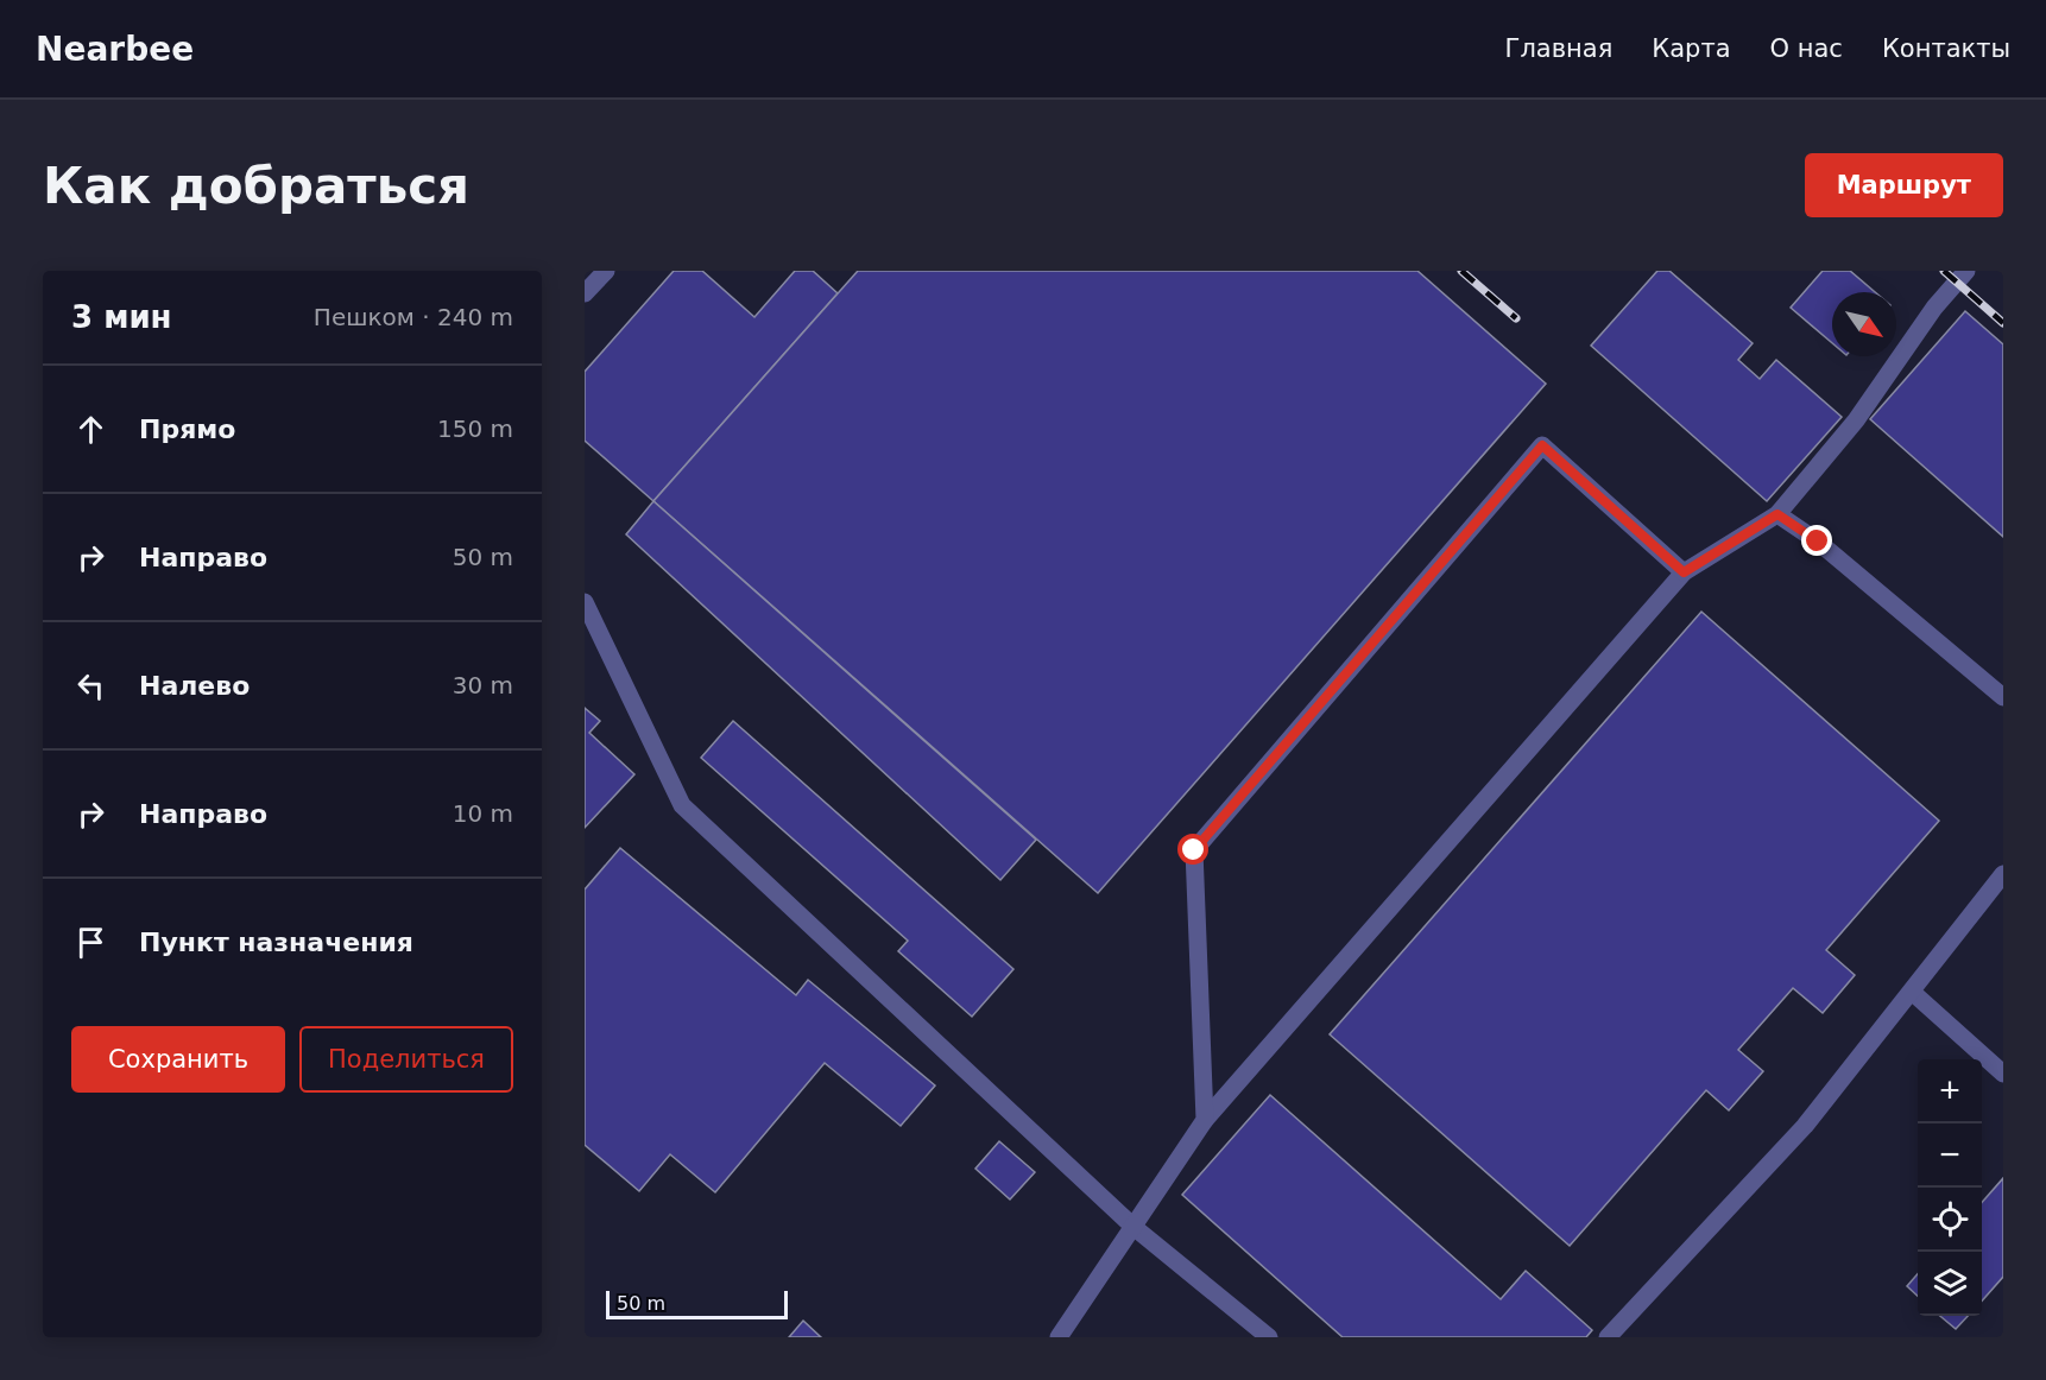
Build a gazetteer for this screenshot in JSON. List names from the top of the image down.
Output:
{
  "scale_bar": "50 m",
  "north": "bottom right",
  "page": {
    "header": "Nearbee",
    "nav": [
      "Главная",
      "Карта",
      "О нас",
      "Контакты"
    ],
    "buttons": [
      "Маршрут",
      ["Сохранить", "Поделиться"]
    ],
    "title": "Как добраться",
    "heading": ["3 мин", "Пешком · 240 m"],
    "list": [
      ["Прямо", "150 m"],
      ["Направо", "50 m"],
      ["Налево", "30 m"],
      ["Направо", "10 m"],
      "Пункт назначения"
    ],
    "map_buttons": ["+", "−"],
    "scale": "50 m"
  }
}
